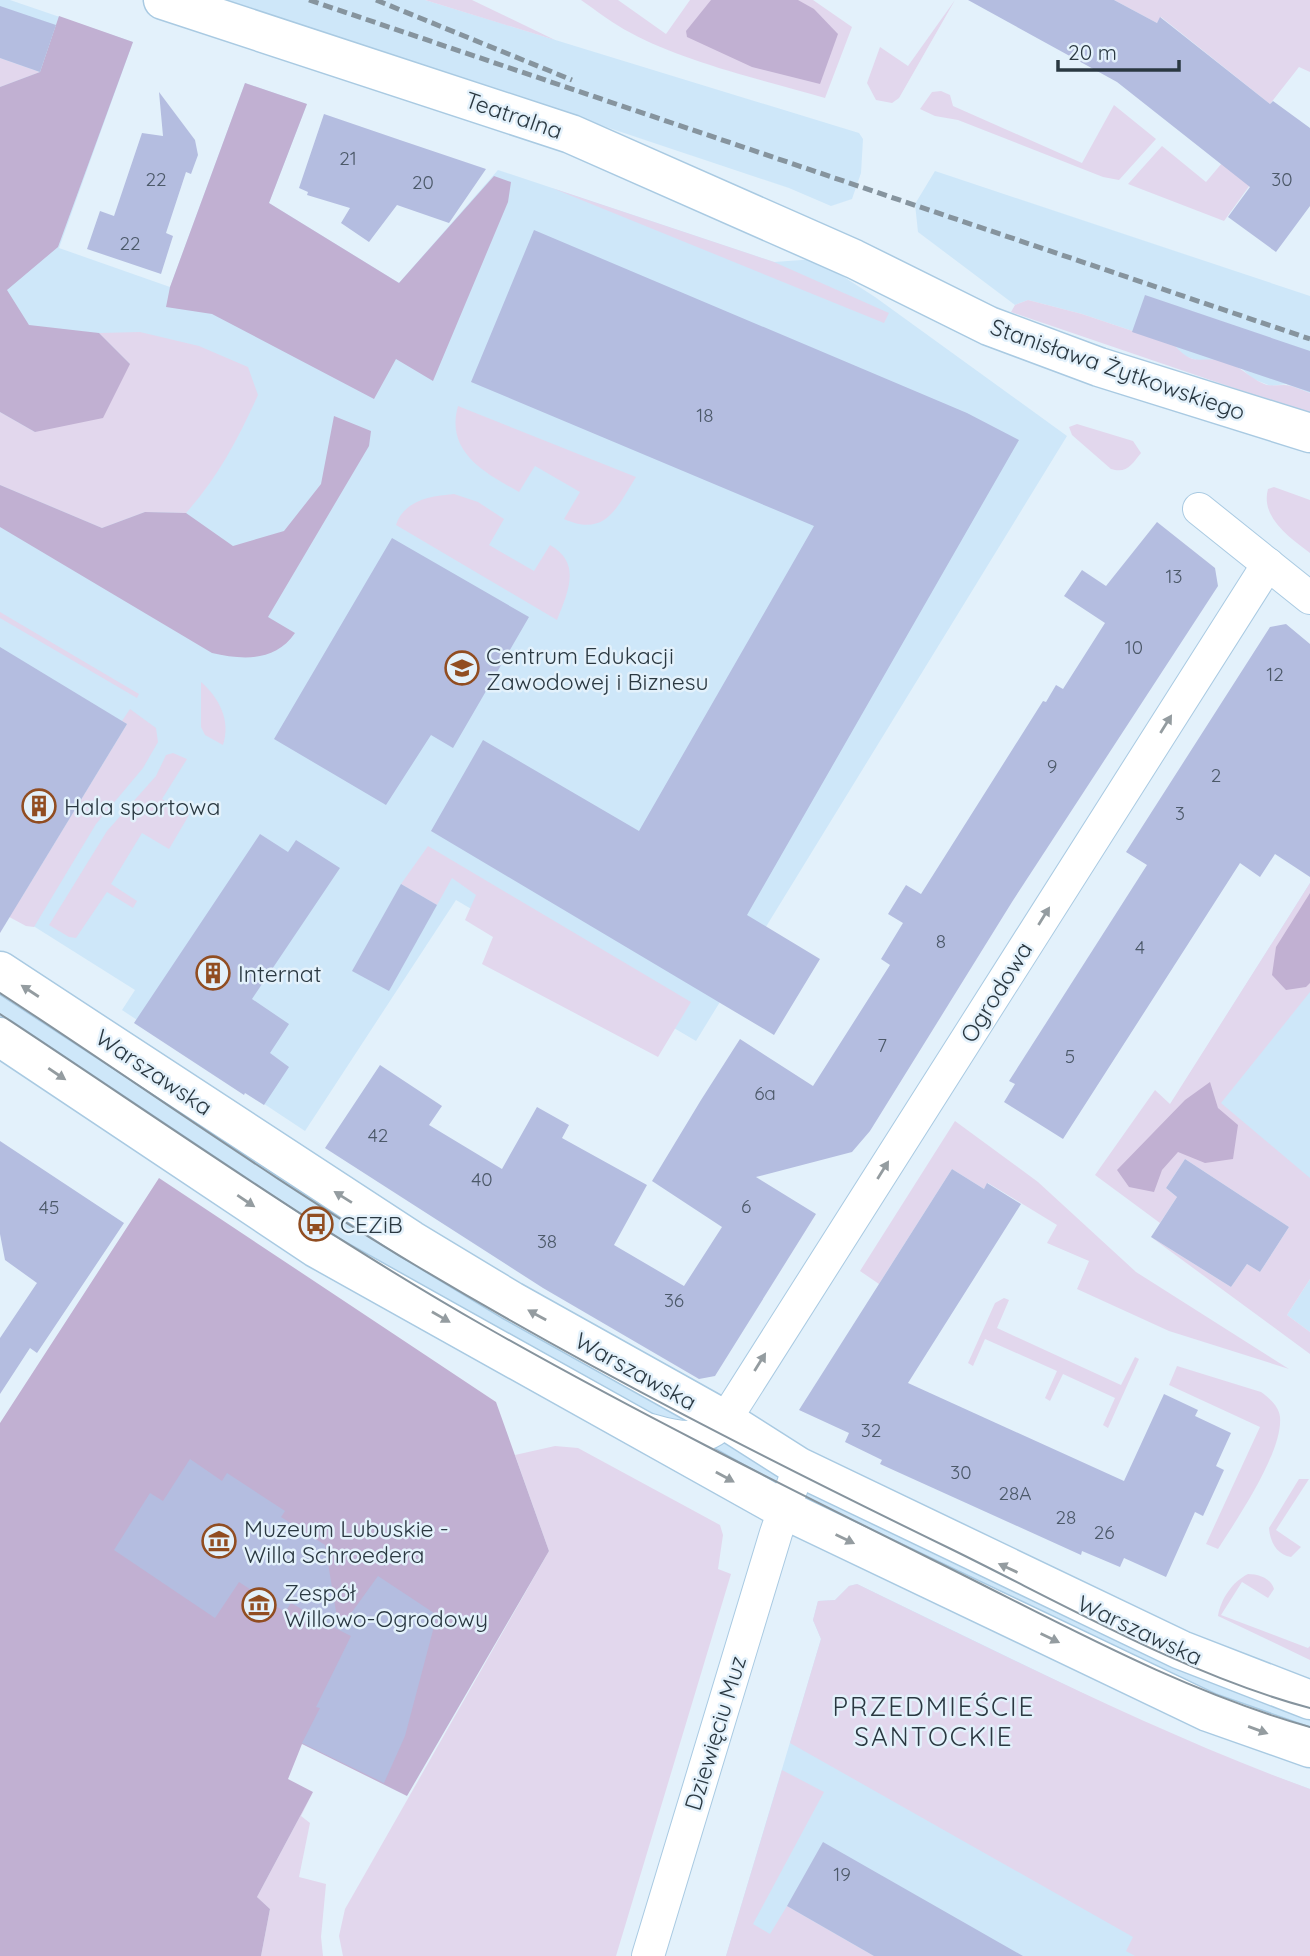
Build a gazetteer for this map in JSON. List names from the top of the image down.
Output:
{
  "streets": {
    "main road": ["Teatralna", "Stanisława Żytkowskiego", "Warszawska"],
    "street": ["Ogrodowa", "Dziewięciu Muz"]
  },
  "crossings": [
    ["Teatralna", "Stanisława Żytkowskiego"],
    ["Ogrodowa", "Warszawska"],
    ["Warszawska", "Dziewięciu Muz"]
  ],
  "one_way": ["Ogrodowa"],
  "districts": ["PRZEDMIEŚCIE SANTOCKIE"],
  "places": {
    "school or university": ["Centrum Edukacji Zawodowej i Biznesu"],
    "building": ["Hala sportowa", "Internat"],
    "bus stop": ["CEZiB"],
    "museum": ["Muzeum Lubuskie - Willa Schroedera", "Zespół Willowo-Ogrodowy"]
  },
  "house_numbers": [
    "21",
    "22",
    "30",
    "20",
    "22",
    "18",
    "13",
    "10",
    "12",
    "9",
    "2",
    "3",
    "8",
    "4",
    "7",
    "5",
    "6a",
    "42",
    "40",
    "6",
    "45",
    "38",
    "36",
    "32",
    "30",
    "28A",
    "28",
    "26",
    "19"
  ],
  "scale_bar": "20 m"
}
